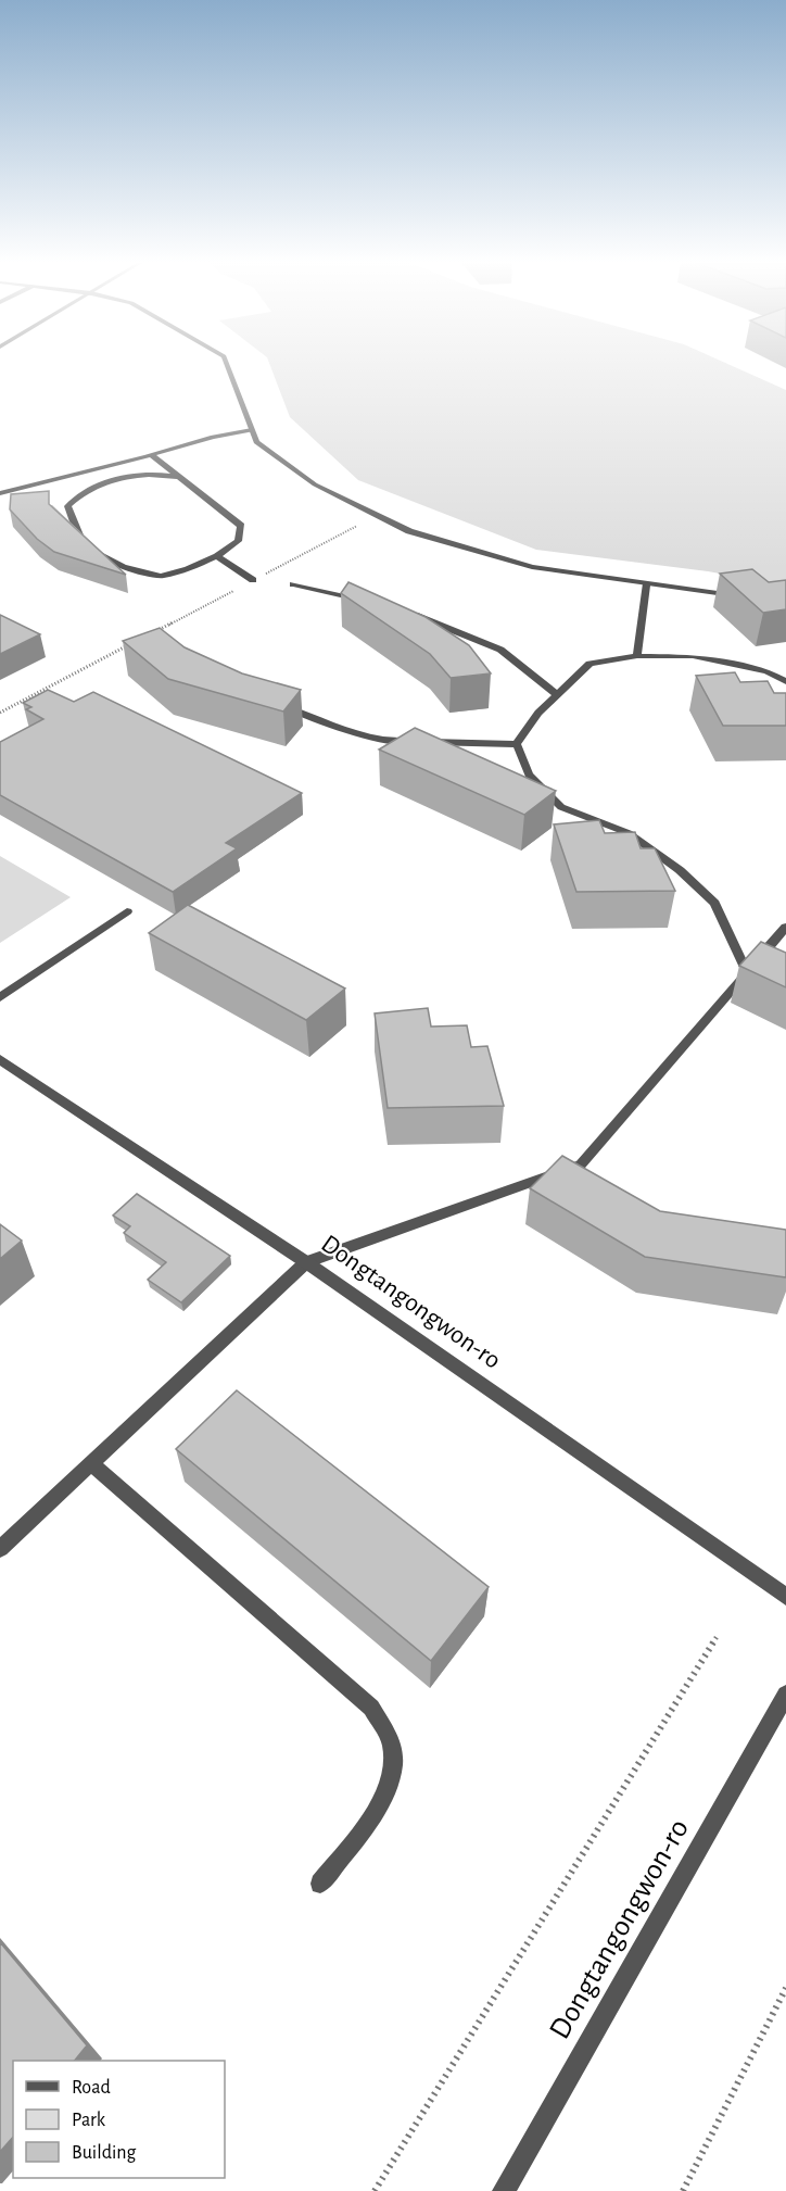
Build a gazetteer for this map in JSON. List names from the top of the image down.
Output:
{
  "streets": {
    "street": ["Dongtangongwon-ro"]
  },
  "legend": ["Road", "Park", "Building"]
}
